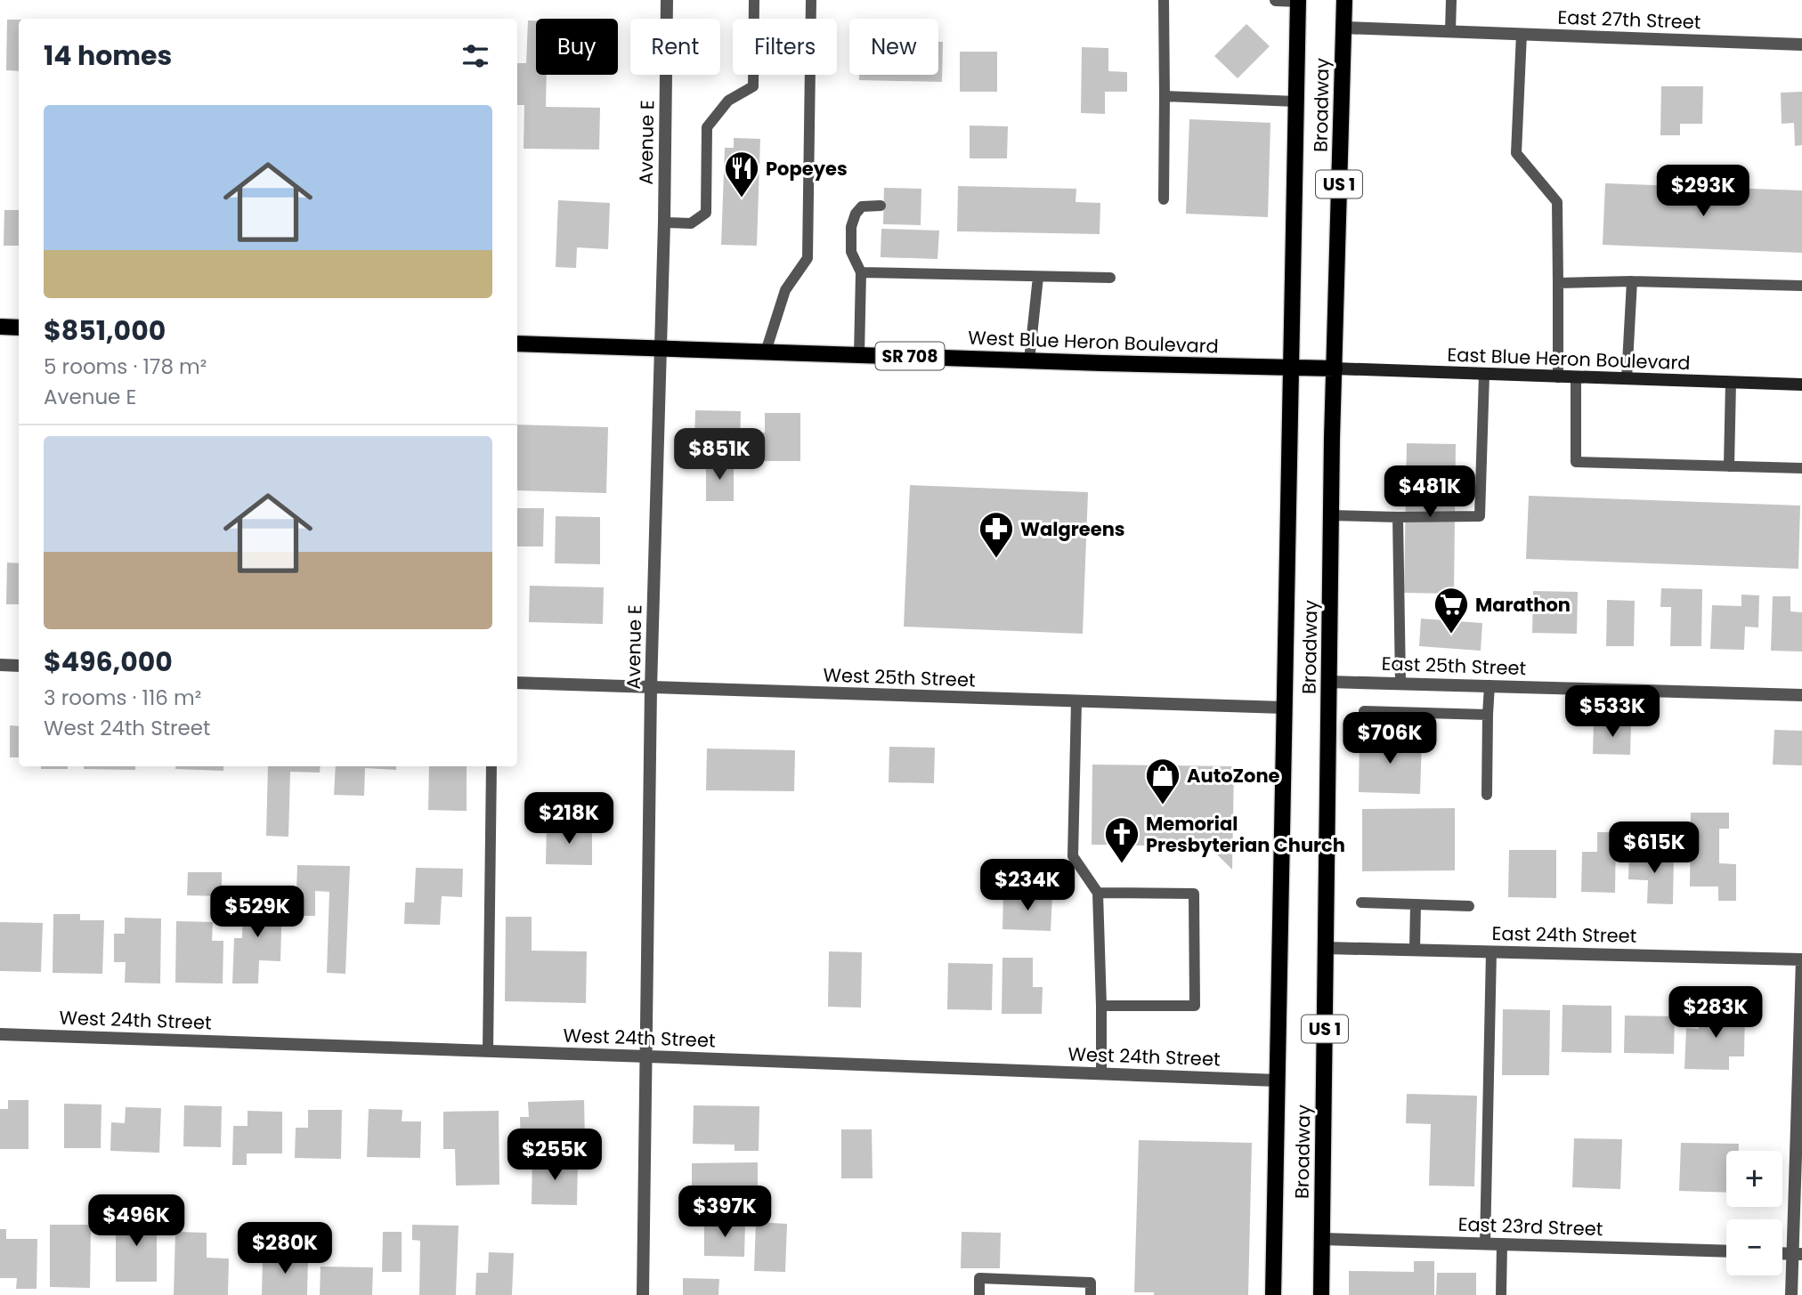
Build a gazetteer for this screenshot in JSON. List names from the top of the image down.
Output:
{
  "streets": {
    "main road": [
      "Broadway",
      "US 1",
      "West Blue Heron Boulevard",
      "SR 708",
      "East Blue Heron Boulevard"
    ],
    "street": [
      "East 27th Street",
      "Avenue E",
      "East 25th Street",
      "West 25th Street",
      "East 24th Street",
      "West 24th Street",
      "East 23rd Street"
    ]
  },
  "crossings": [
    ["East 27th Street", "Broadway"],
    ["Broadway", "West Blue Heron Boulevard"],
    ["Broadway", "East Blue Heron Boulevard"],
    ["Broadway", "East 25th Street"],
    ["Broadway", "West 25th Street"],
    ["Broadway", "East 24th Street"],
    ["Broadway", "West 24th Street"],
    ["Broadway", "East 23rd Street"],
    ["Avenue E", "West Blue Heron Boulevard"],
    ["Avenue E", "West 25th Street"],
    ["Avenue E", "West 24th Street"],
    ["West Blue Heron Boulevard", "East Blue Heron Boulevard"]
  ],
  "places": {
    "restaurant": ["Popeyes"],
    "pharmacy": ["Walgreens"],
    "supermarket": ["Marathon"],
    "shop": ["AutoZone"],
    "church": ["Memorial Presbyterian Church"]
  },
  "page": {
    "chip": [
      "Buy",
      "Rent",
      "Filters",
      "New"
    ],
    "heading": "14 homes",
    "list": [
      {
        "name": "$851,000",
        "note": "5 rooms · 178 m² · Avenue E"
      },
      {
        "name": "$496,000",
        "note": "3 rooms · 116 m² · West 24th Street"
      }
    ],
    "price": [
      "$293K",
      "$851K",
      "$481K",
      "$533K",
      "$706K",
      "$218K",
      "$615K",
      "$234K",
      "$529K",
      "$283K",
      "$255K",
      "$397K",
      "$496K",
      "$280K"
    ],
    "map_buttons": ["+", "−"]
  }
}
